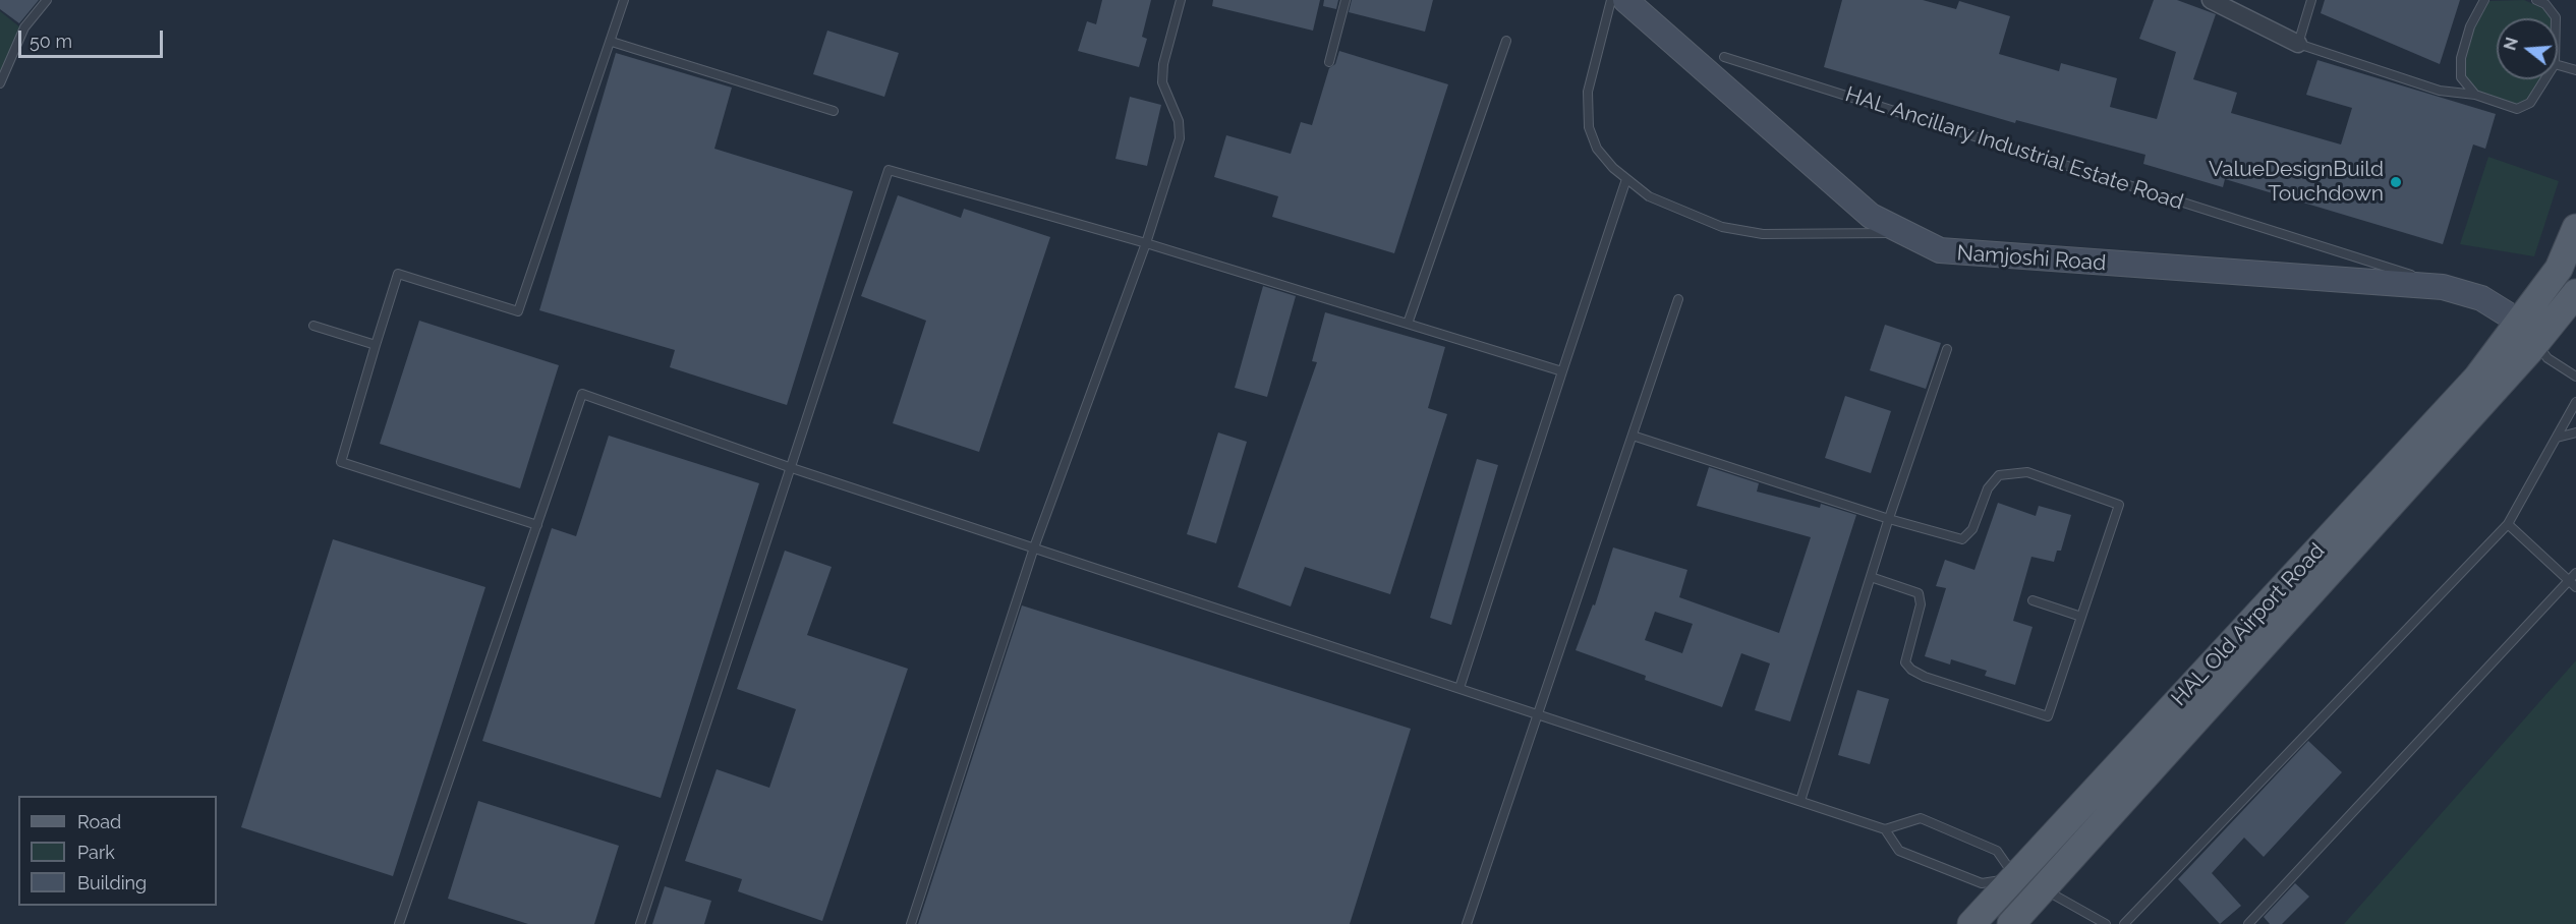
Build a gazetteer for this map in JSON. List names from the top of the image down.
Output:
{
  "streets": {
    "main road": ["Namjoshi Road", "HAL Old Airport Road"],
    "lane": ["HAL Ancillary Industrial Estate Road"]
  },
  "crossings": [
    ["HAL Ancillary Industrial Estate Road", "Namjoshi Road"],
    ["Namjoshi Road", "HAL Old Airport Road"]
  ],
  "places": ["ValueDesignBuild Touchdown"],
  "legend": ["Road", "Park", "Building"],
  "scale_bar": "50 m",
  "north": "left"
}
